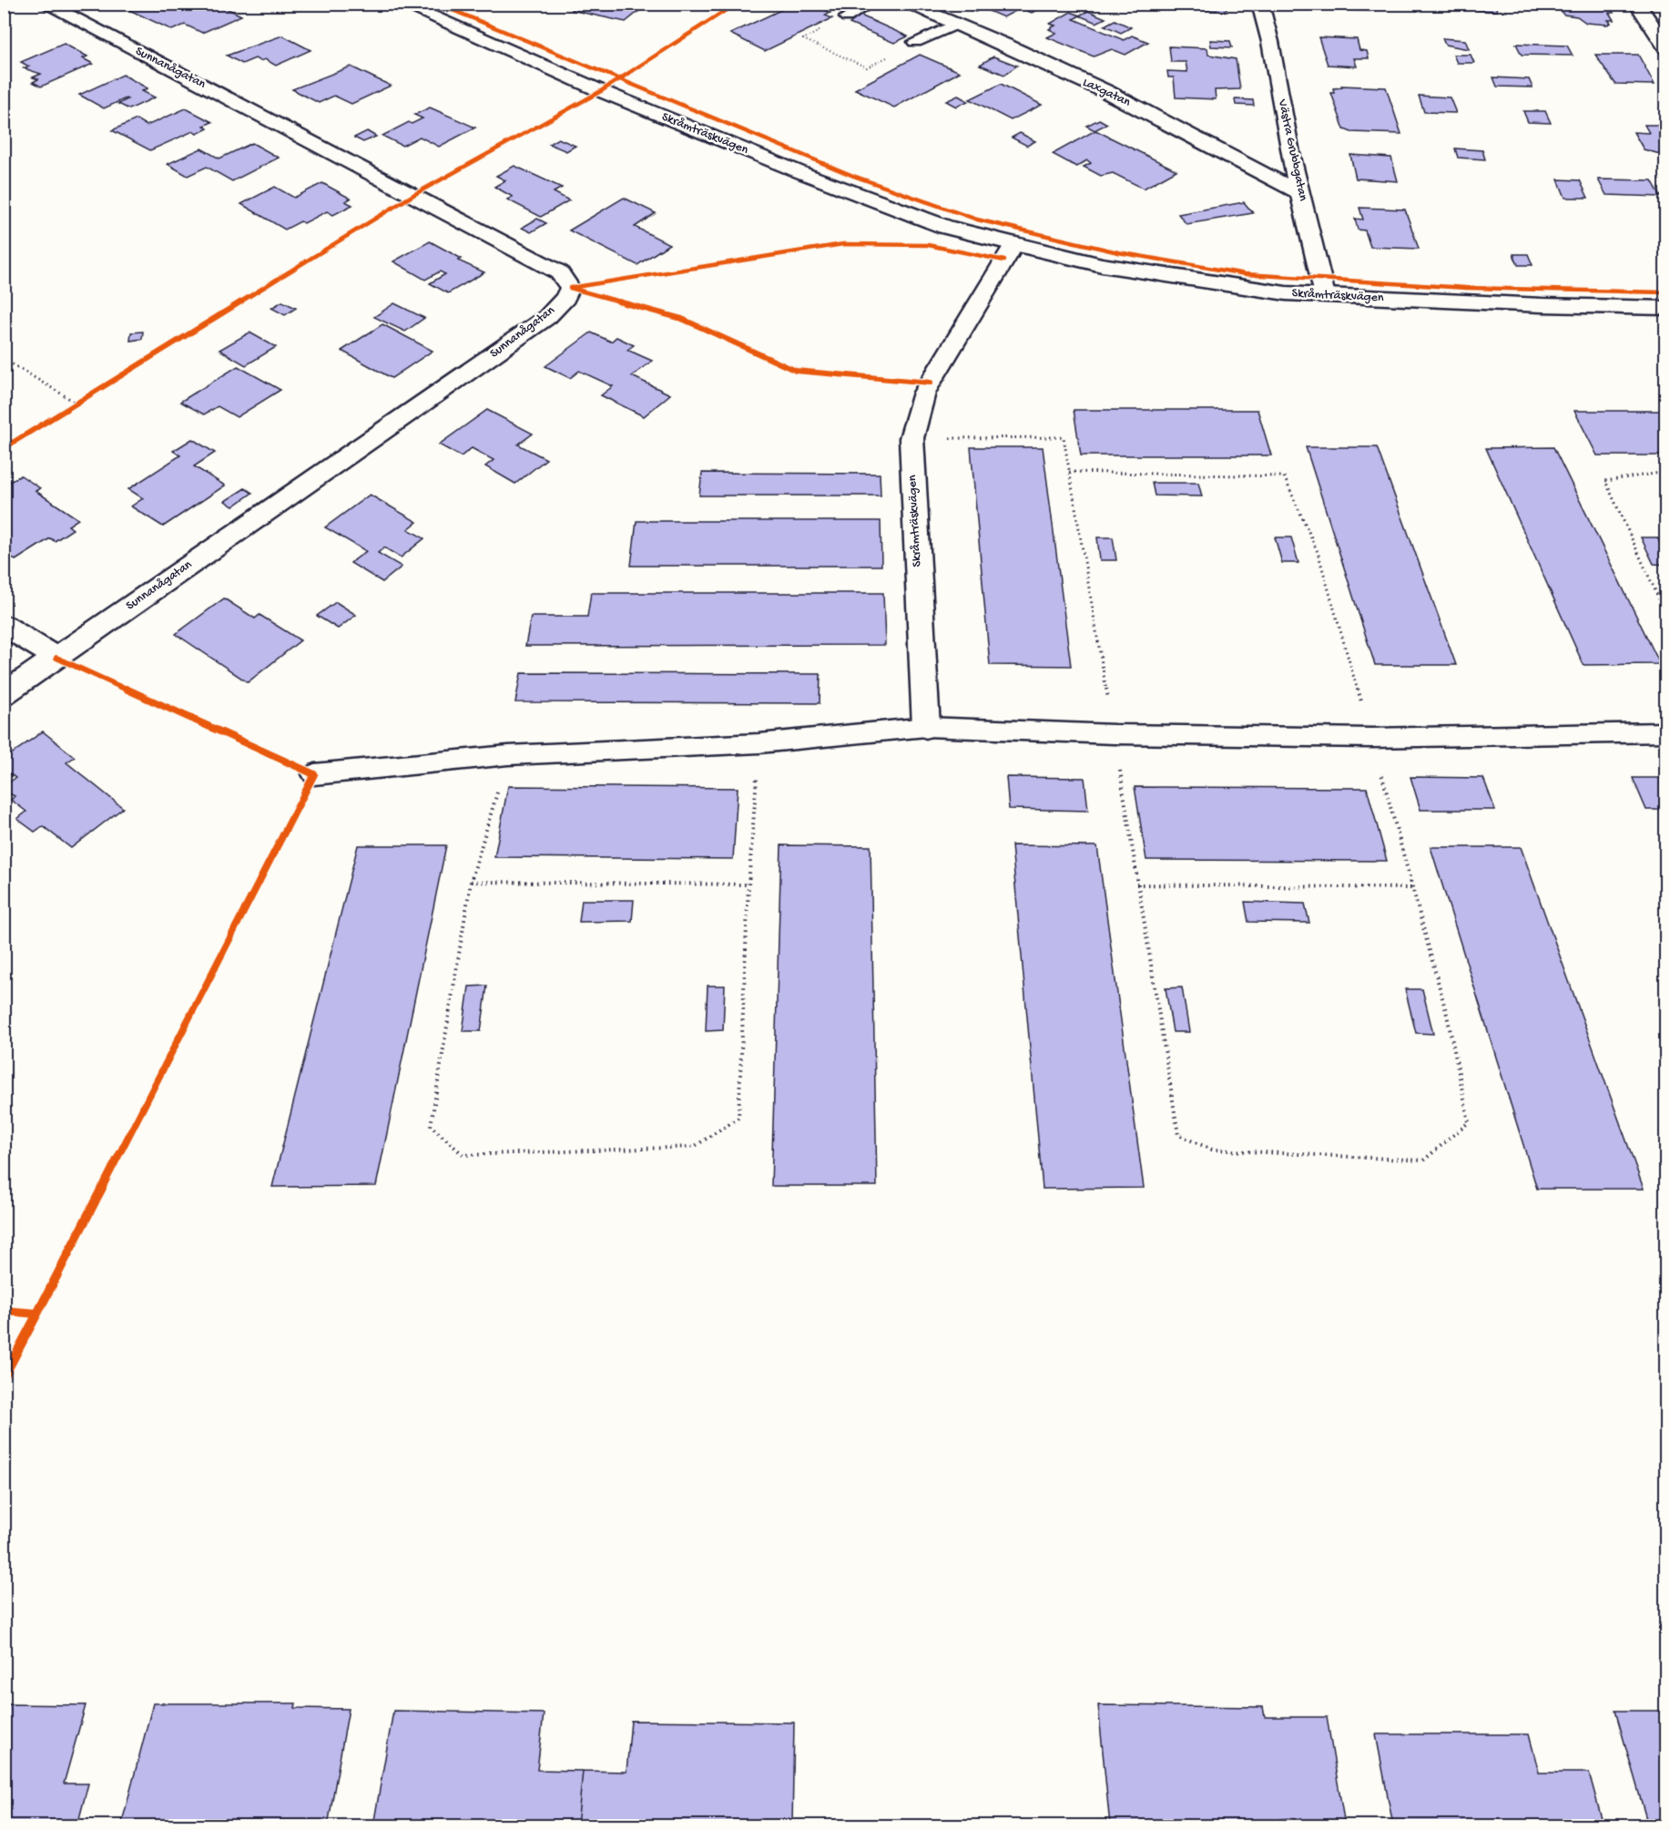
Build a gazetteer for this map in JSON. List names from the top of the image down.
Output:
{
  "streets": {
    "street": [
      "Sunnanågatan",
      "Laxgatan",
      "Skråmträskvägen",
      "Västra Grubbgatan"
    ]
  },
  "crossings": [
    ["Laxgatan", "Västra Grubbgatan"],
    ["Skråmträskvägen", "Västra Grubbgatan"]
  ]
}
